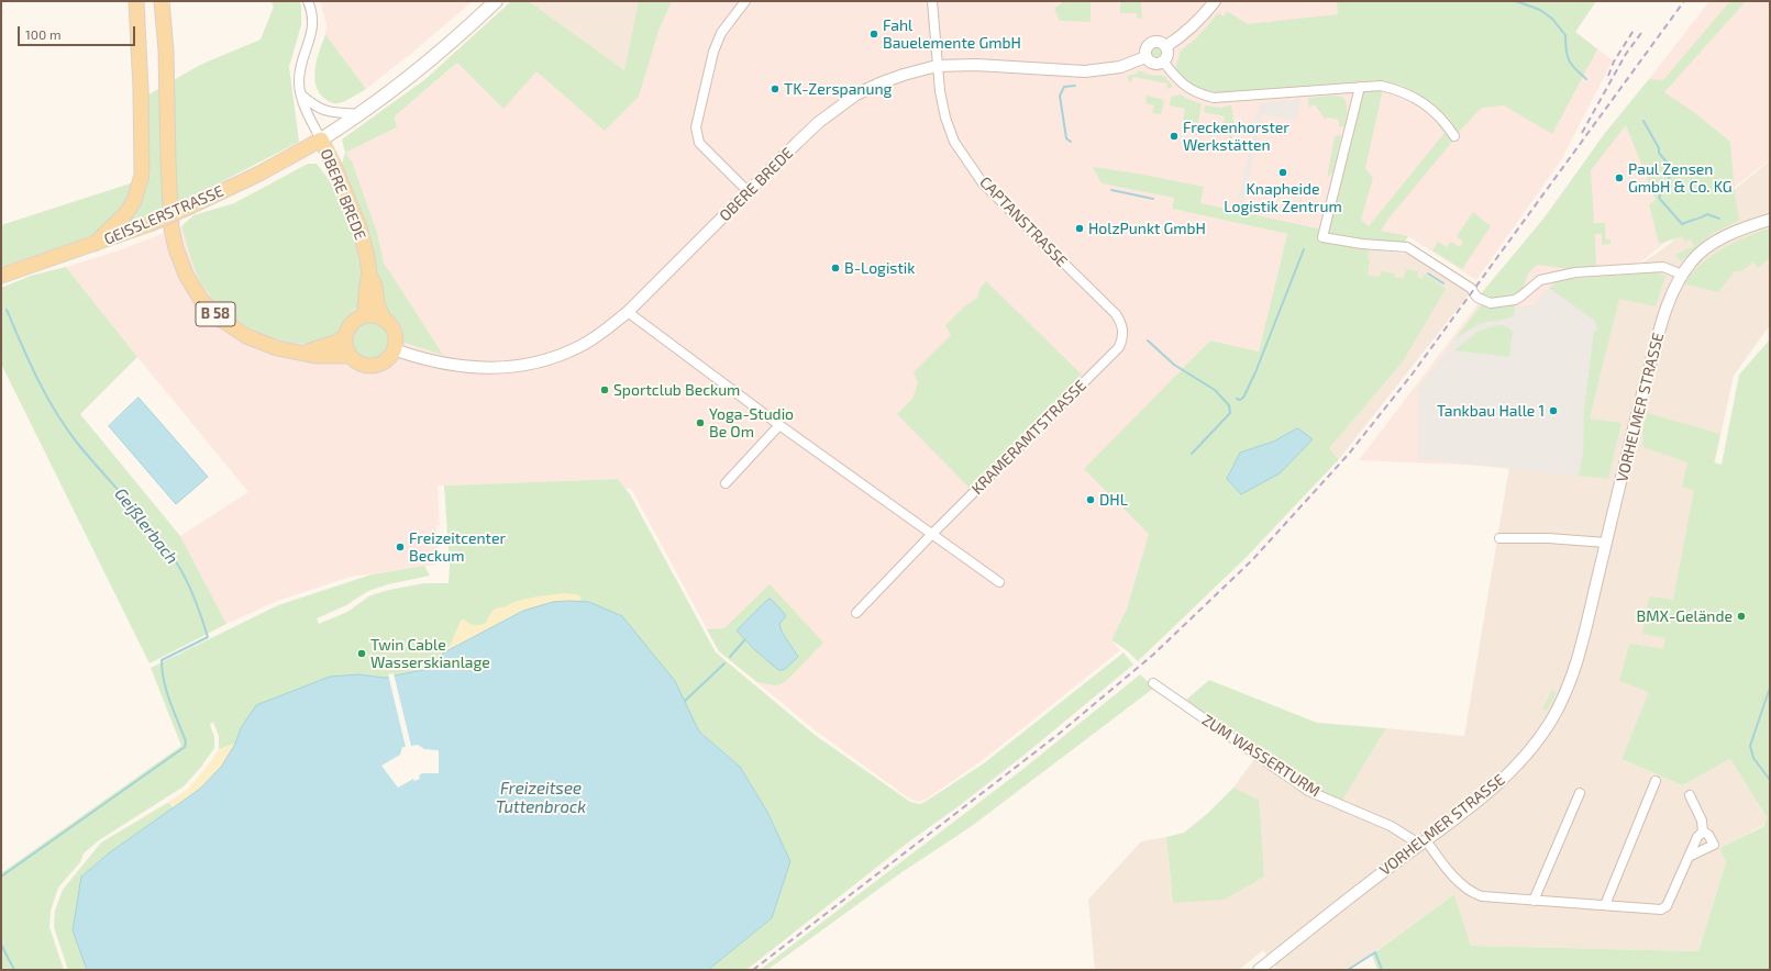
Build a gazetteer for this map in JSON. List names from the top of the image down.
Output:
{
  "streets": {
    "main road": ["OBERE BREDE", "GEISSLERSTRASSE", "B 58"],
    "street": [
      "CAPTANSTRASSE",
      "VORHELMER STRASSE",
      "KRAMERAMTSTRASSE",
      "ZUM WASSERTURM"
    ]
  },
  "crossings": [
    ["OBERE BREDE", "GEISSLERSTRASSE"],
    ["OBERE BREDE", "CAPTANSTRASSE"],
    ["OBERE BREDE", "B 58"],
    ["CAPTANSTRASSE", "KRAMERAMTSTRASSE"],
    ["VORHELMER STRASSE", "ZUM WASSERTURM"]
  ],
  "water": ["Geißlerbach", "Freizeitsee Tuttenbrock"],
  "places": [
    "Fahl Bauelemente GmbH",
    "TK-Zerspanung",
    "Freckenhorster Werkstätten",
    "Knapheide Logistik Zentrum",
    "Paul Zensen GmbH & Co. KG",
    "HolzPunkt GmbH",
    "B-Logistik",
    "Sportclub Beckum",
    "Tankbau Halle 1",
    "Yoga-Studio Be Om",
    "DHL",
    "Freizeitcenter Beckum",
    "BMX-Gelände",
    "Twin Cable Wasserskianlage"
  ],
  "scale_bar": "100 m"
}
